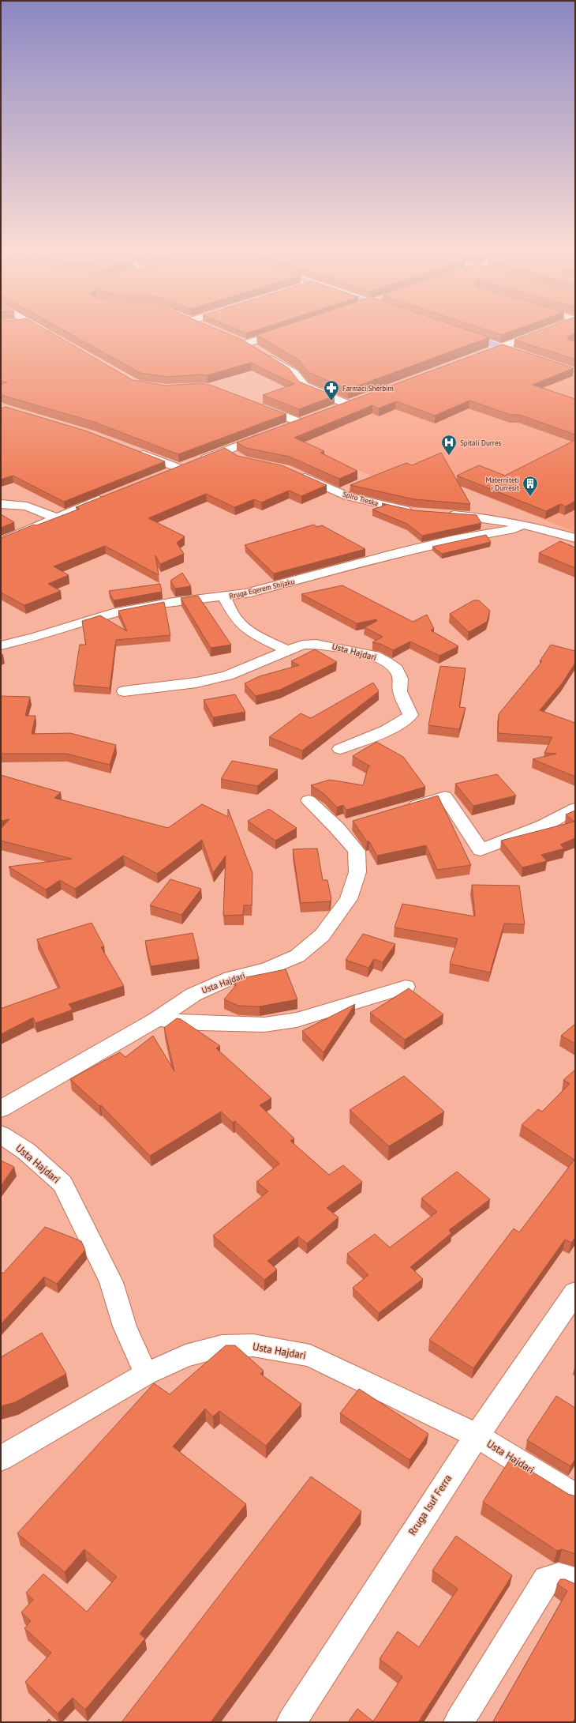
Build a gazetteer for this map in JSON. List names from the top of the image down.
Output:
{
  "streets": {
    "street": [
      "Spiro Treska",
      "Rruga Eqerem Shijaku",
      "Usta Hajdari",
      "Rruga Isuf Ferra"
    ]
  },
  "crossings": [
    ["Usta Hajdari", "Rruga Isuf Ferra"]
  ],
  "places": {
    "pharmacy": ["Farmaci Shërbim"],
    "hospital": ["Spitali Durres"],
    "building": ["Materniteti i Durrësit"]
  }
}
